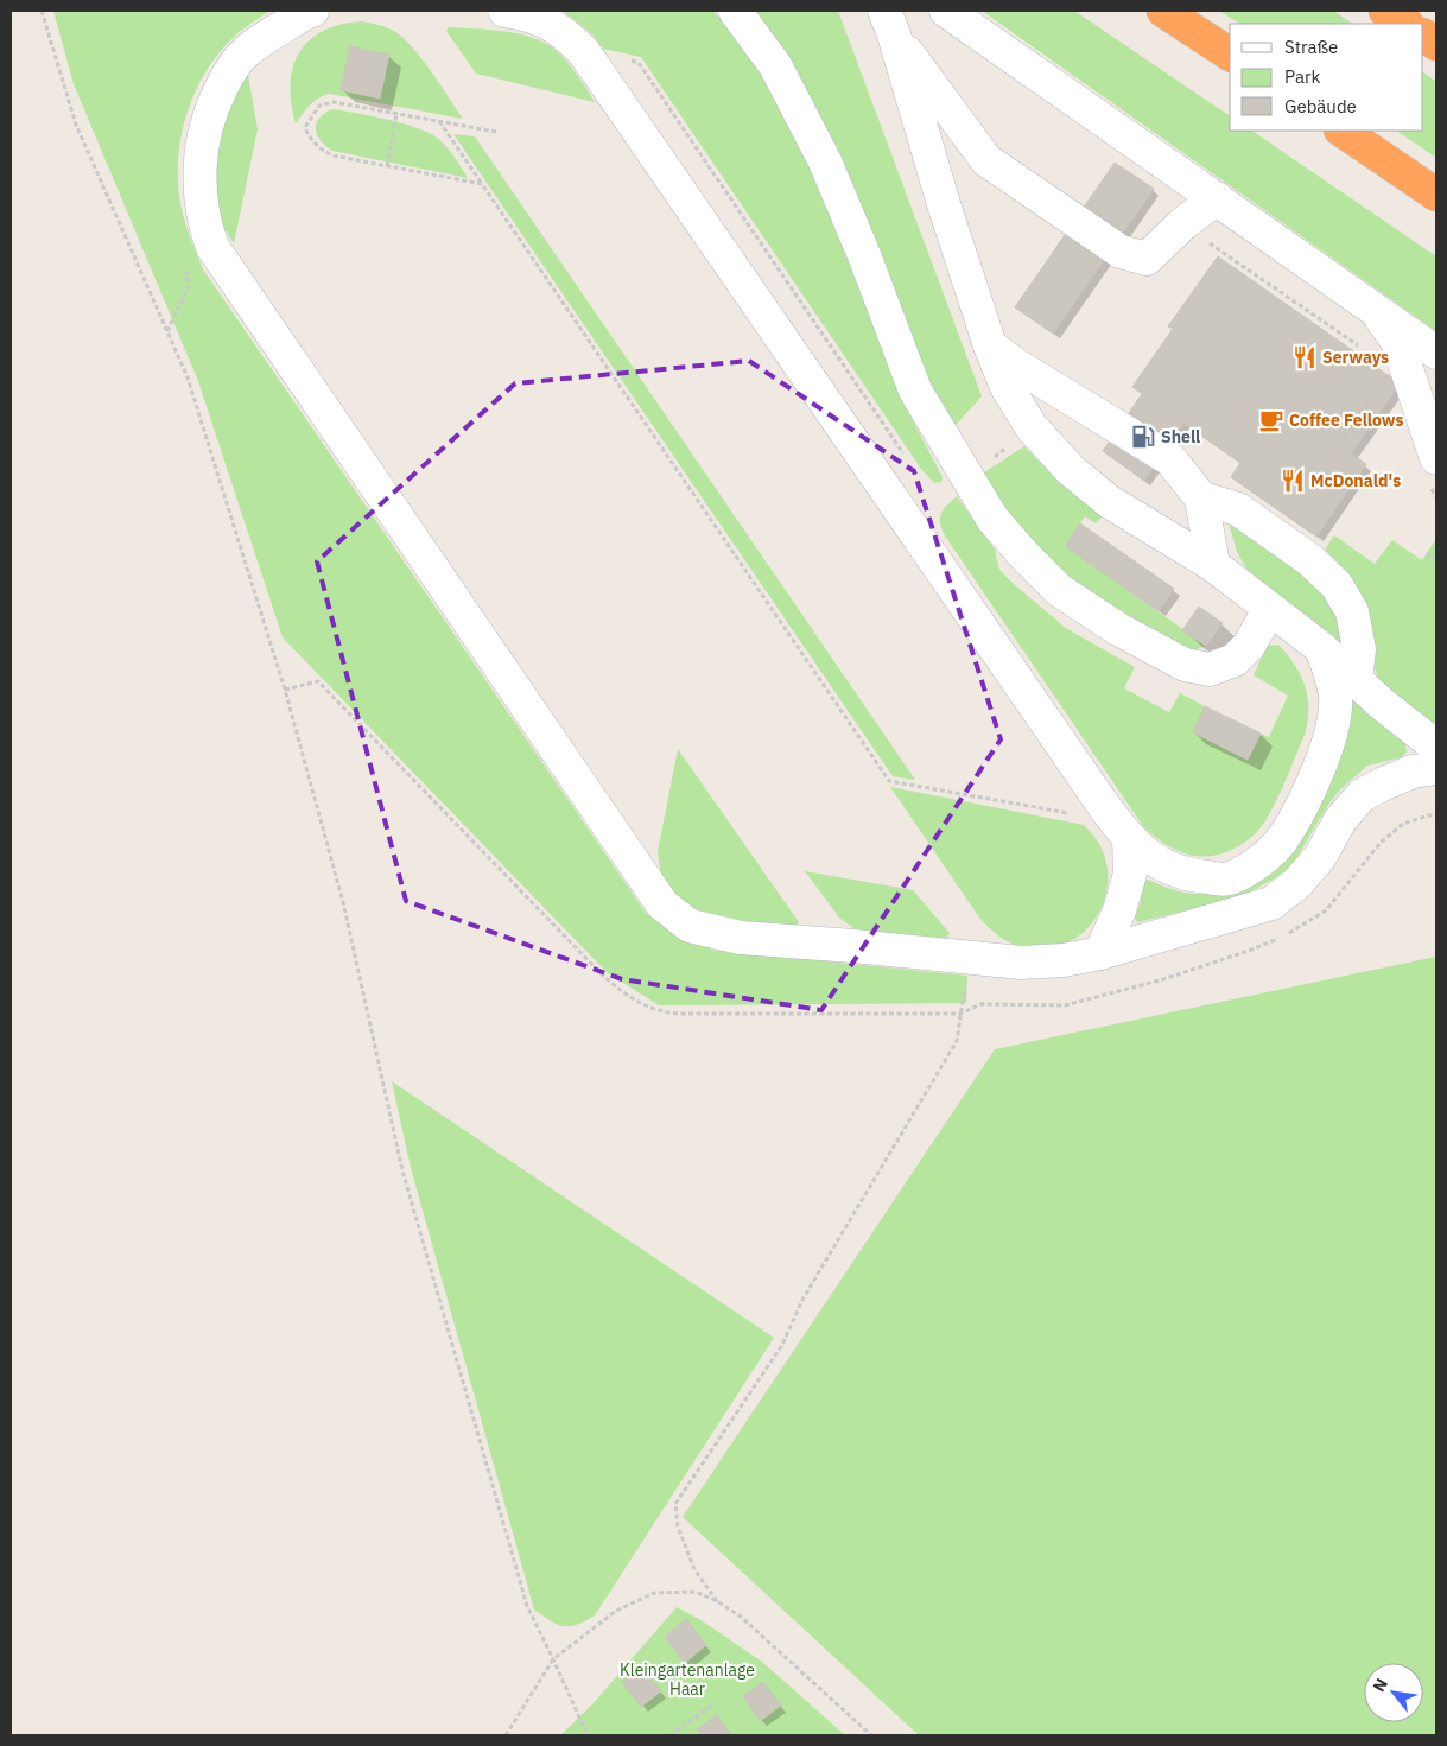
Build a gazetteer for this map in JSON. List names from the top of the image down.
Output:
{
  "parks": ["Kleingartenanlage Haar"],
  "places": {
    "restaurant": ["Serways", "McDonald's"],
    "cafe": ["Coffee Fellows"],
    "fuel station": ["Shell"]
  },
  "legend": ["Straße", "Park", "Gebäude"],
  "north": "top left"
}
